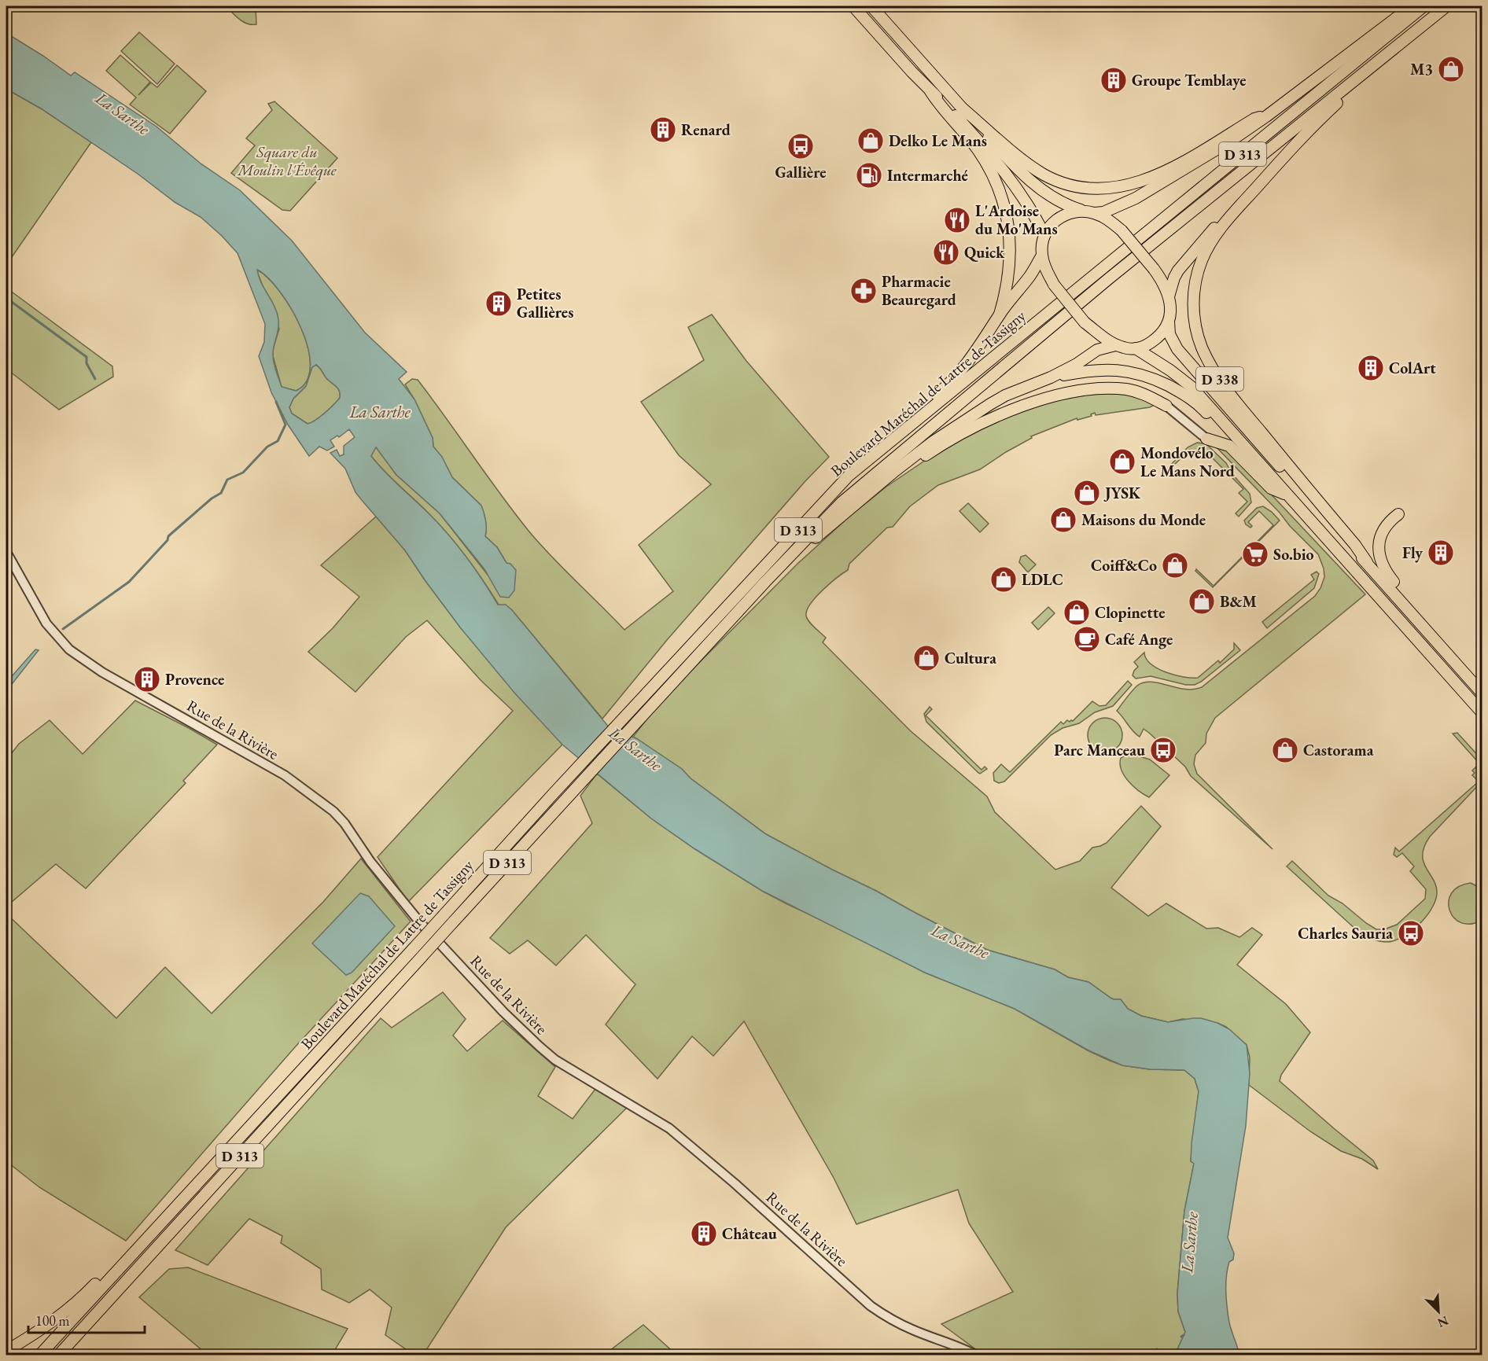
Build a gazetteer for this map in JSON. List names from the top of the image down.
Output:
{
  "streets": {
    "main road": ["D 313", "D 338", "Boulevard Maréchal de Lattre de Tassigny"],
    "street": ["Rue de la Rivière"]
  },
  "crossings": [
    ["D 313", "D 338"],
    ["D 313", "Boulevard Maréchal de Lattre de Tassigny"],
    ["D 338", "Boulevard Maréchal de Lattre de Tassigny"]
  ],
  "water": ["La Sarthe"],
  "parks": ["Square du Moulin l'Évêque"],
  "places": {
    "shop": [
      "M3",
      "Delko Le Mans",
      "Mondovélo Le Mans Nord",
      "JYSK",
      "Maisons du Monde",
      "Coiff&Co",
      "LDLC",
      "B&M",
      "Clopinette",
      "Cultura",
      "Castorama"
    ],
    "building": [
      "Groupe Temblaye",
      "Renard",
      "Petites Gallières",
      "ColArt",
      "Fly",
      "Provence",
      "Château"
    ],
    "bus stop": ["Gallière", "Parc Manceau", "Charles Sauria"],
    "fuel station": ["Intermarché"],
    "restaurant": ["L'Ardoise du Mo'Mans", "Quick"],
    "pharmacy": ["Pharmacie Beauregard"],
    "supermarket": ["So.bio"],
    "cafe": ["Café Ange"]
  },
  "scale_bar": "100 m",
  "north": "bottom right"
}
